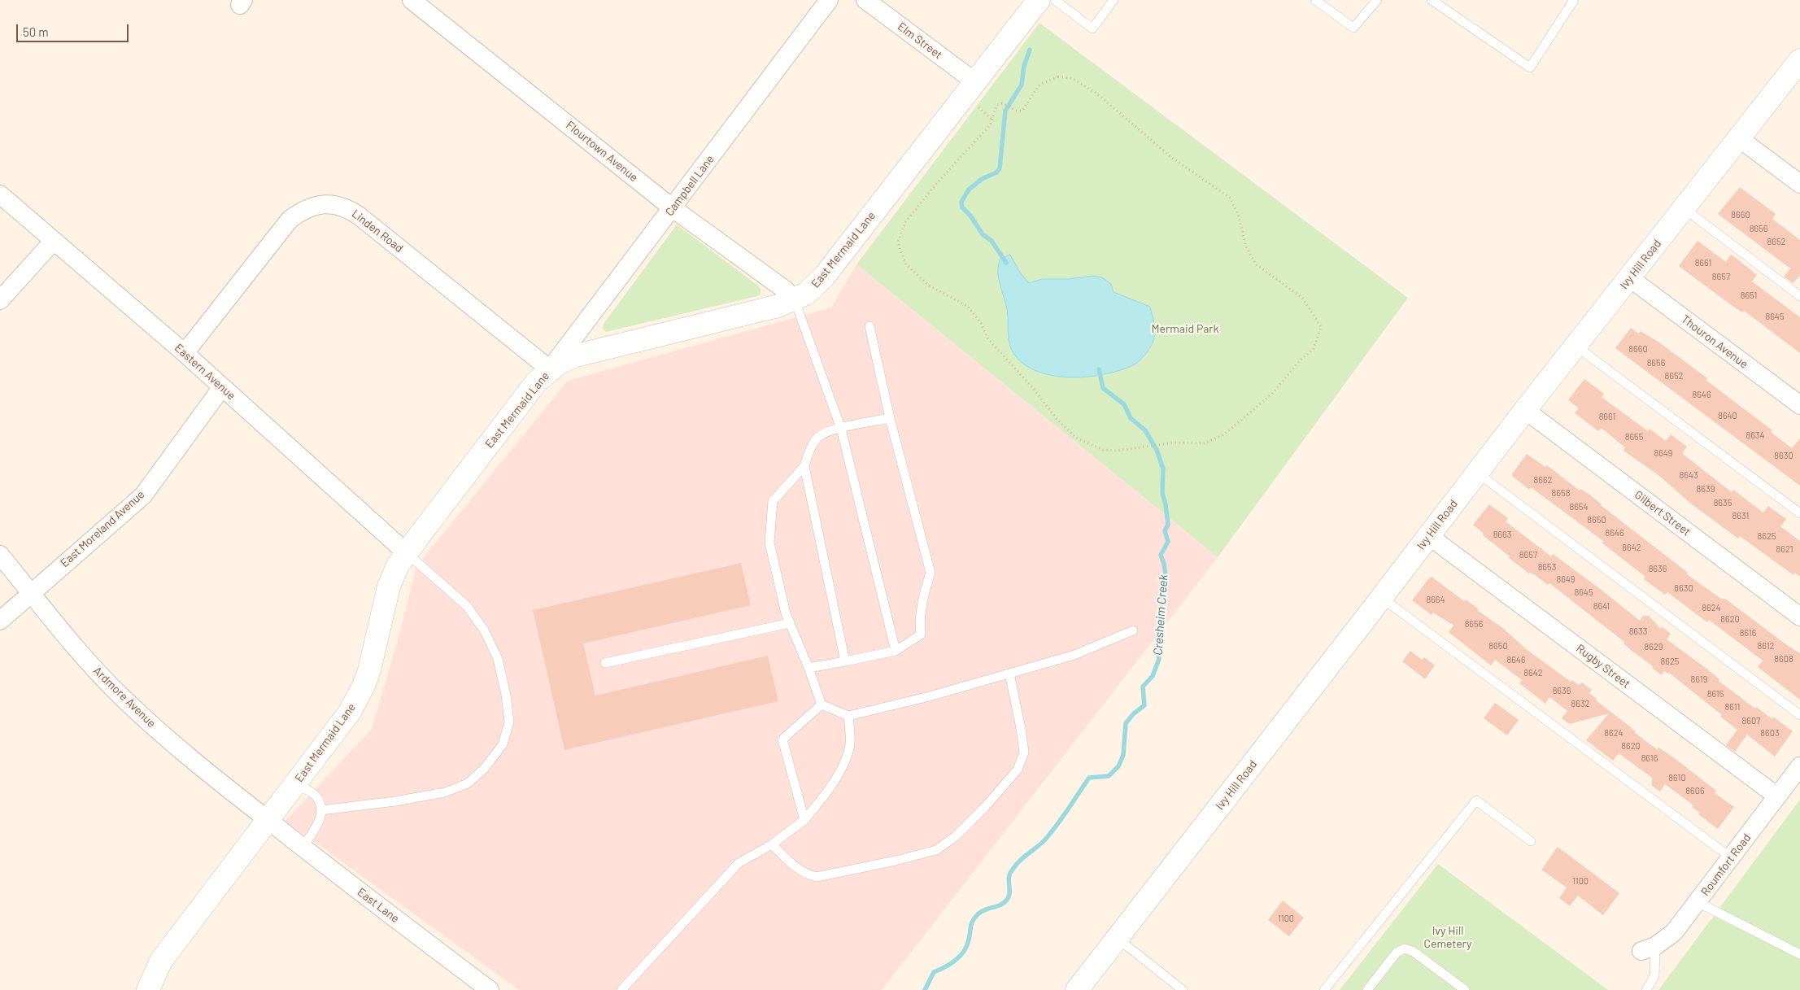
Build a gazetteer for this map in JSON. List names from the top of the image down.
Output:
{
  "streets": {
    "main road": ["East Mermaid Lane", "Ivy Hill Road"],
    "street": [
      "Elm Street",
      "Flourtown Avenue",
      "Campbell Lane",
      "Linden Road",
      "Thouron Avenue",
      "Eastern Avenue",
      "Gilbert Street",
      "East Moreland Avenue",
      "Rugby Street",
      "Ardmore Avenue",
      "Roumfort Road",
      "East Lane"
    ]
  },
  "crossings": [
    ["Elm Street", "East Mermaid Lane"],
    ["Flourtown Avenue", "Campbell Lane"],
    ["Flourtown Avenue", "East Mermaid Lane"],
    ["Campbell Lane", "Linden Road"],
    ["Campbell Lane", "East Mermaid Lane"],
    ["Linden Road", "East Mermaid Lane"],
    ["Linden Road", "Eastern Avenue"],
    ["East Mermaid Lane", "Eastern Avenue"],
    ["East Mermaid Lane", "Ardmore Avenue"],
    ["East Mermaid Lane", "East Lane"],
    ["Ivy Hill Road", "Thouron Avenue"],
    ["Ivy Hill Road", "Gilbert Street"],
    ["Ivy Hill Road", "Rugby Street"],
    ["Eastern Avenue", "East Moreland Avenue"],
    ["East Moreland Avenue", "Ardmore Avenue"],
    ["Rugby Street", "Roumfort Road"],
    ["Ardmore Avenue", "East Lane"]
  ],
  "water": ["Cresheim Creek"],
  "parks": ["Mermaid Park", "Ivy Hill Cemetery"],
  "house_numbers": [
    "8660",
    "8656",
    "8652",
    "8661",
    "8657",
    "8651",
    "8645",
    "8660",
    "8656",
    "8652",
    "8646",
    "8640",
    "8661",
    "8634",
    "8655",
    "8649",
    "8630",
    "8643",
    "8662",
    "8639",
    "8658",
    "8635",
    "8654",
    "8631",
    "8650",
    "8646",
    "8663",
    "8625",
    "8642",
    "8621",
    "8657",
    "8653",
    "8636",
    "8649",
    "8630",
    "8645",
    "8664",
    "8641",
    "8624",
    "8620",
    "8656",
    "8633",
    "8616",
    "8650",
    "8612",
    "8629",
    "8608",
    "8646",
    "8625",
    "8642",
    "8619",
    "8636",
    "8615",
    "8632",
    "8611",
    "8607",
    "8624",
    "8603",
    "8620",
    "8616",
    "8610",
    "8606",
    "1100",
    "1100"
  ],
  "scale_bar": "50 m"
}
